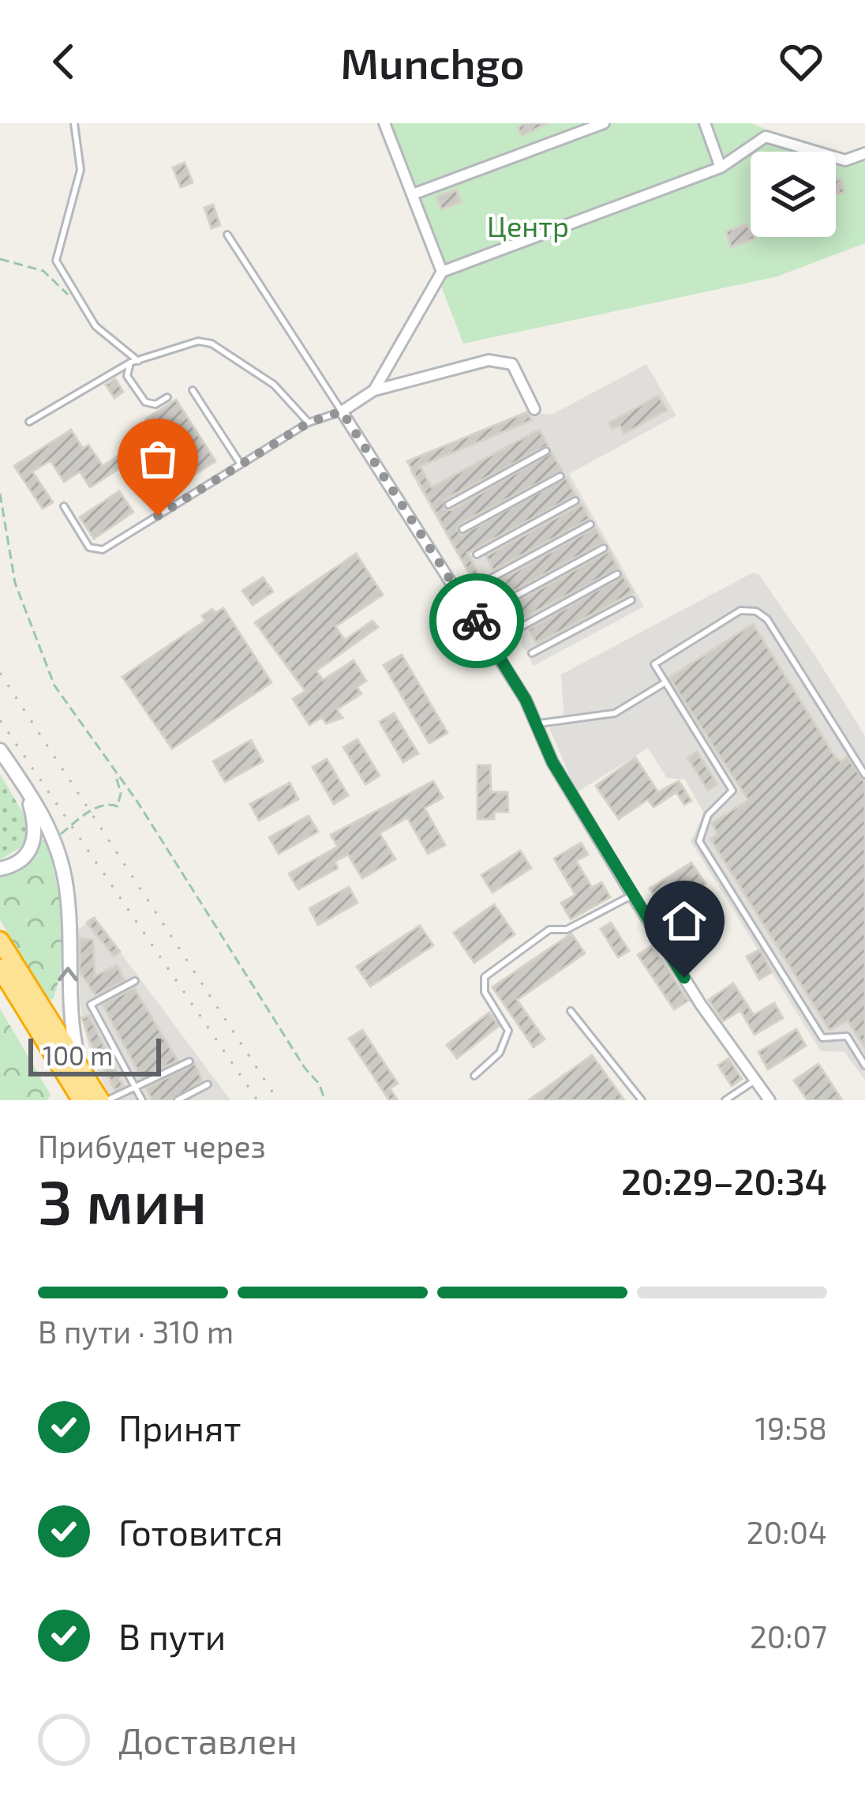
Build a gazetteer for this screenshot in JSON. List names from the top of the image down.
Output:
{
  "parks": ["Центр"],
  "scale_bar": "100 m",
  "page": {
    "header": "Munchgo",
    "scale": "100 m",
    "heading": ["3 мин", "Прибудет через", "20:29–20:34"],
    "bar": "В пути · 310 m",
    "list": [
      ["Принят", "19:58"],
      ["Готовится", "20:04"],
      ["В пути", "20:07"],
      "Доставлен"
    ]
  }
}
